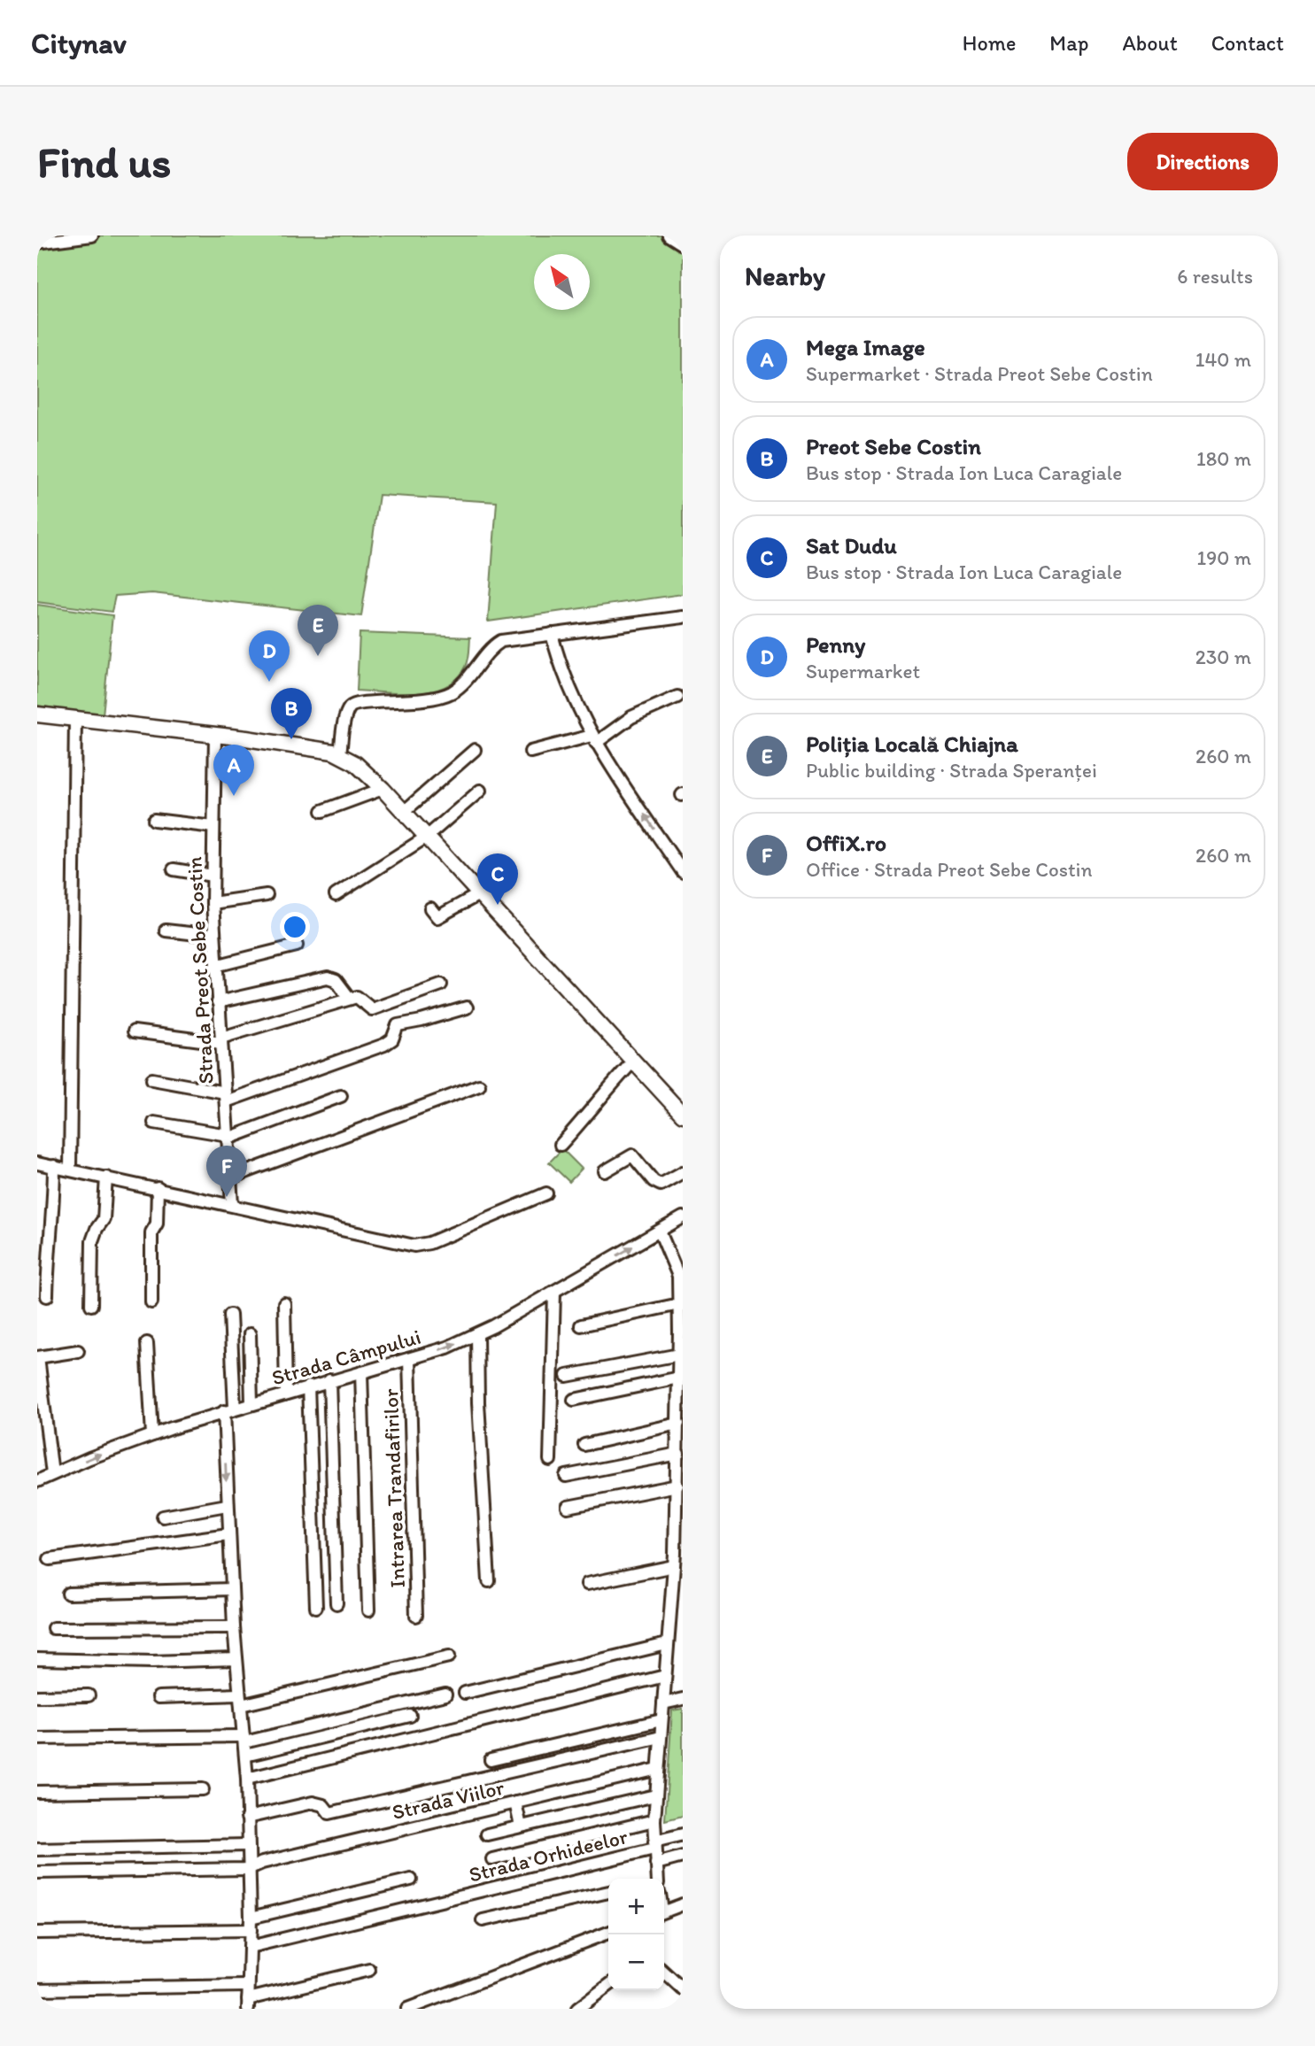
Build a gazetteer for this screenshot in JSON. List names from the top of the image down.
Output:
{
  "streets": {
    "street": [
      "Strada Preot Sebe Costin",
      "Strada Câmpului",
      "Intrarea Trandafirilor",
      "Strada Viilor",
      "Strada Orhideelor"
    ]
  },
  "crossings": [
    ["Strada Câmpului", "Intrarea Trandafirilor"],
    ["Strada Câmpului", "Strada Orhideelor"],
    ["Strada Viilor", "Strada Orhideelor"]
  ],
  "north": "top left",
  "page": {
    "header": "Citynav",
    "nav": [
      "Home",
      "Map",
      "About",
      "Contact"
    ],
    "buttons": "Directions",
    "title": "Find us",
    "heading": ["Nearby", "6 results"],
    "list": [
      {
        "mark": "A",
        "name": "Mega Image",
        "note": "Supermarket · Strada Preot Sebe Costin",
        "value": "140 m"
      },
      {
        "mark": "B",
        "name": "Preot Sebe Costin",
        "note": "Bus stop · Strada Ion Luca Caragiale",
        "value": "180 m"
      },
      {
        "mark": "C",
        "name": "Sat Dudu",
        "note": "Bus stop · Strada Ion Luca Caragiale",
        "value": "190 m"
      },
      {
        "mark": "D",
        "name": "Penny",
        "note": "Supermarket",
        "value": "230 m"
      },
      {
        "mark": "E",
        "name": "Poliția Locală Chiajna",
        "note": "Public building · Strada Speranței",
        "value": "260 m"
      },
      {
        "mark": "F",
        "name": "OffiX.ro",
        "note": "Office · Strada Preot Sebe Costin",
        "value": "260 m"
      }
    ],
    "pins": [
      "E",
      "D",
      "B",
      "A",
      "C",
      "F"
    ],
    "map_buttons": ["+", "−"]
  }
}
